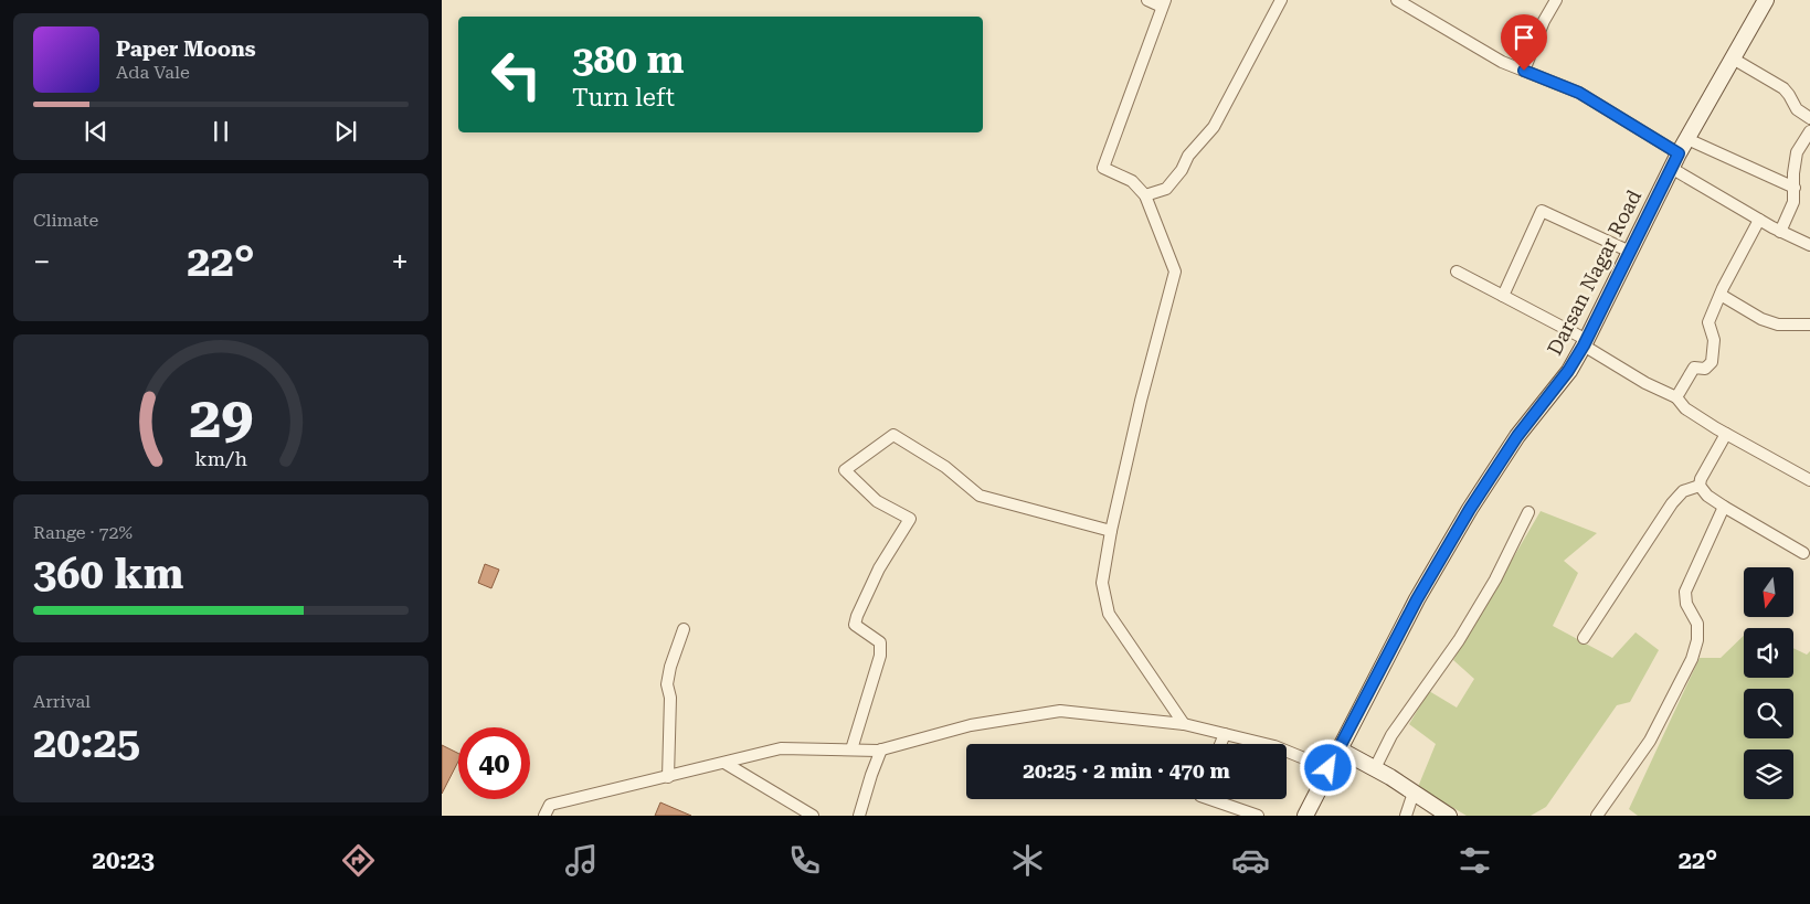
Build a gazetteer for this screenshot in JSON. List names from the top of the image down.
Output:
{
  "streets": {
    "street": ["Darsan Nagar Road"]
  },
  "north": "bottom",
  "page": {
    "turn": ["380 m", "Turn left"],
    "song": ["Paper Moons", "Ada Vale"],
    "tile": [
      "Climate",
      ["Range · 72%", "360 km"],
      ["Arrival", "20:25"]
    ],
    "heat": ["−", "22°", "+"],
    "limit": "40",
    "trip": "20:25 · 2 min · 470 m",
    "tabs": ["20:23", "22°"],
    "gauge": ["29", "km/h"]
  }
}
